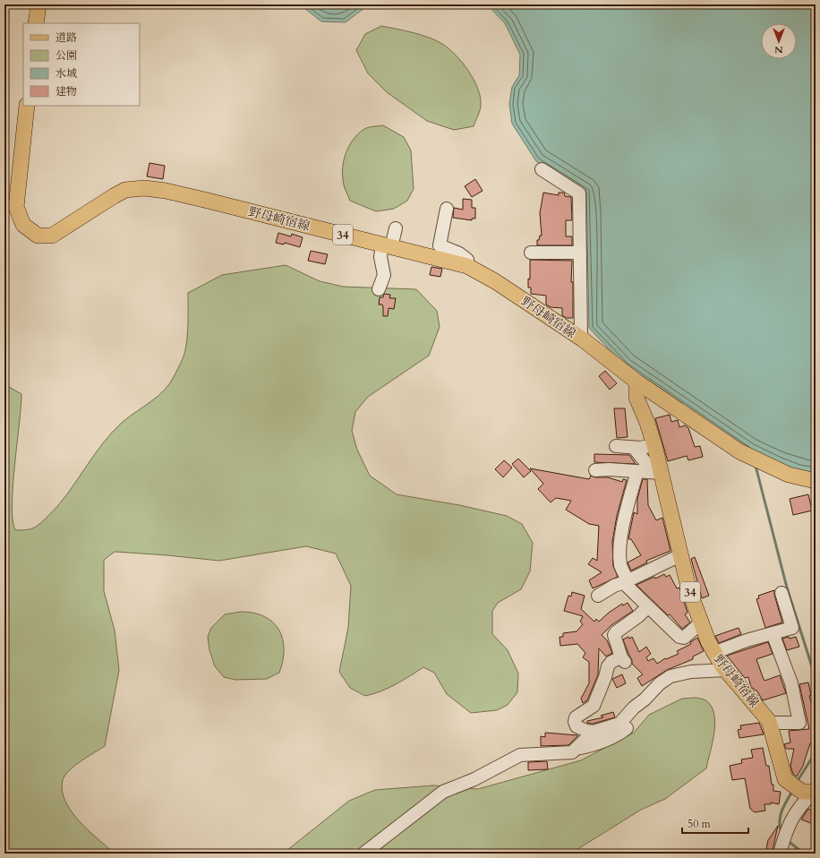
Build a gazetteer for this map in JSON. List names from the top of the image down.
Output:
{
  "streets": {
    "main road": ["野母崎宿線", "34"]
  },
  "legend": [
    "道路",
    "公園",
    "水域",
    "建物"
  ],
  "scale_bar": "50 m",
  "north": "bottom"
}
